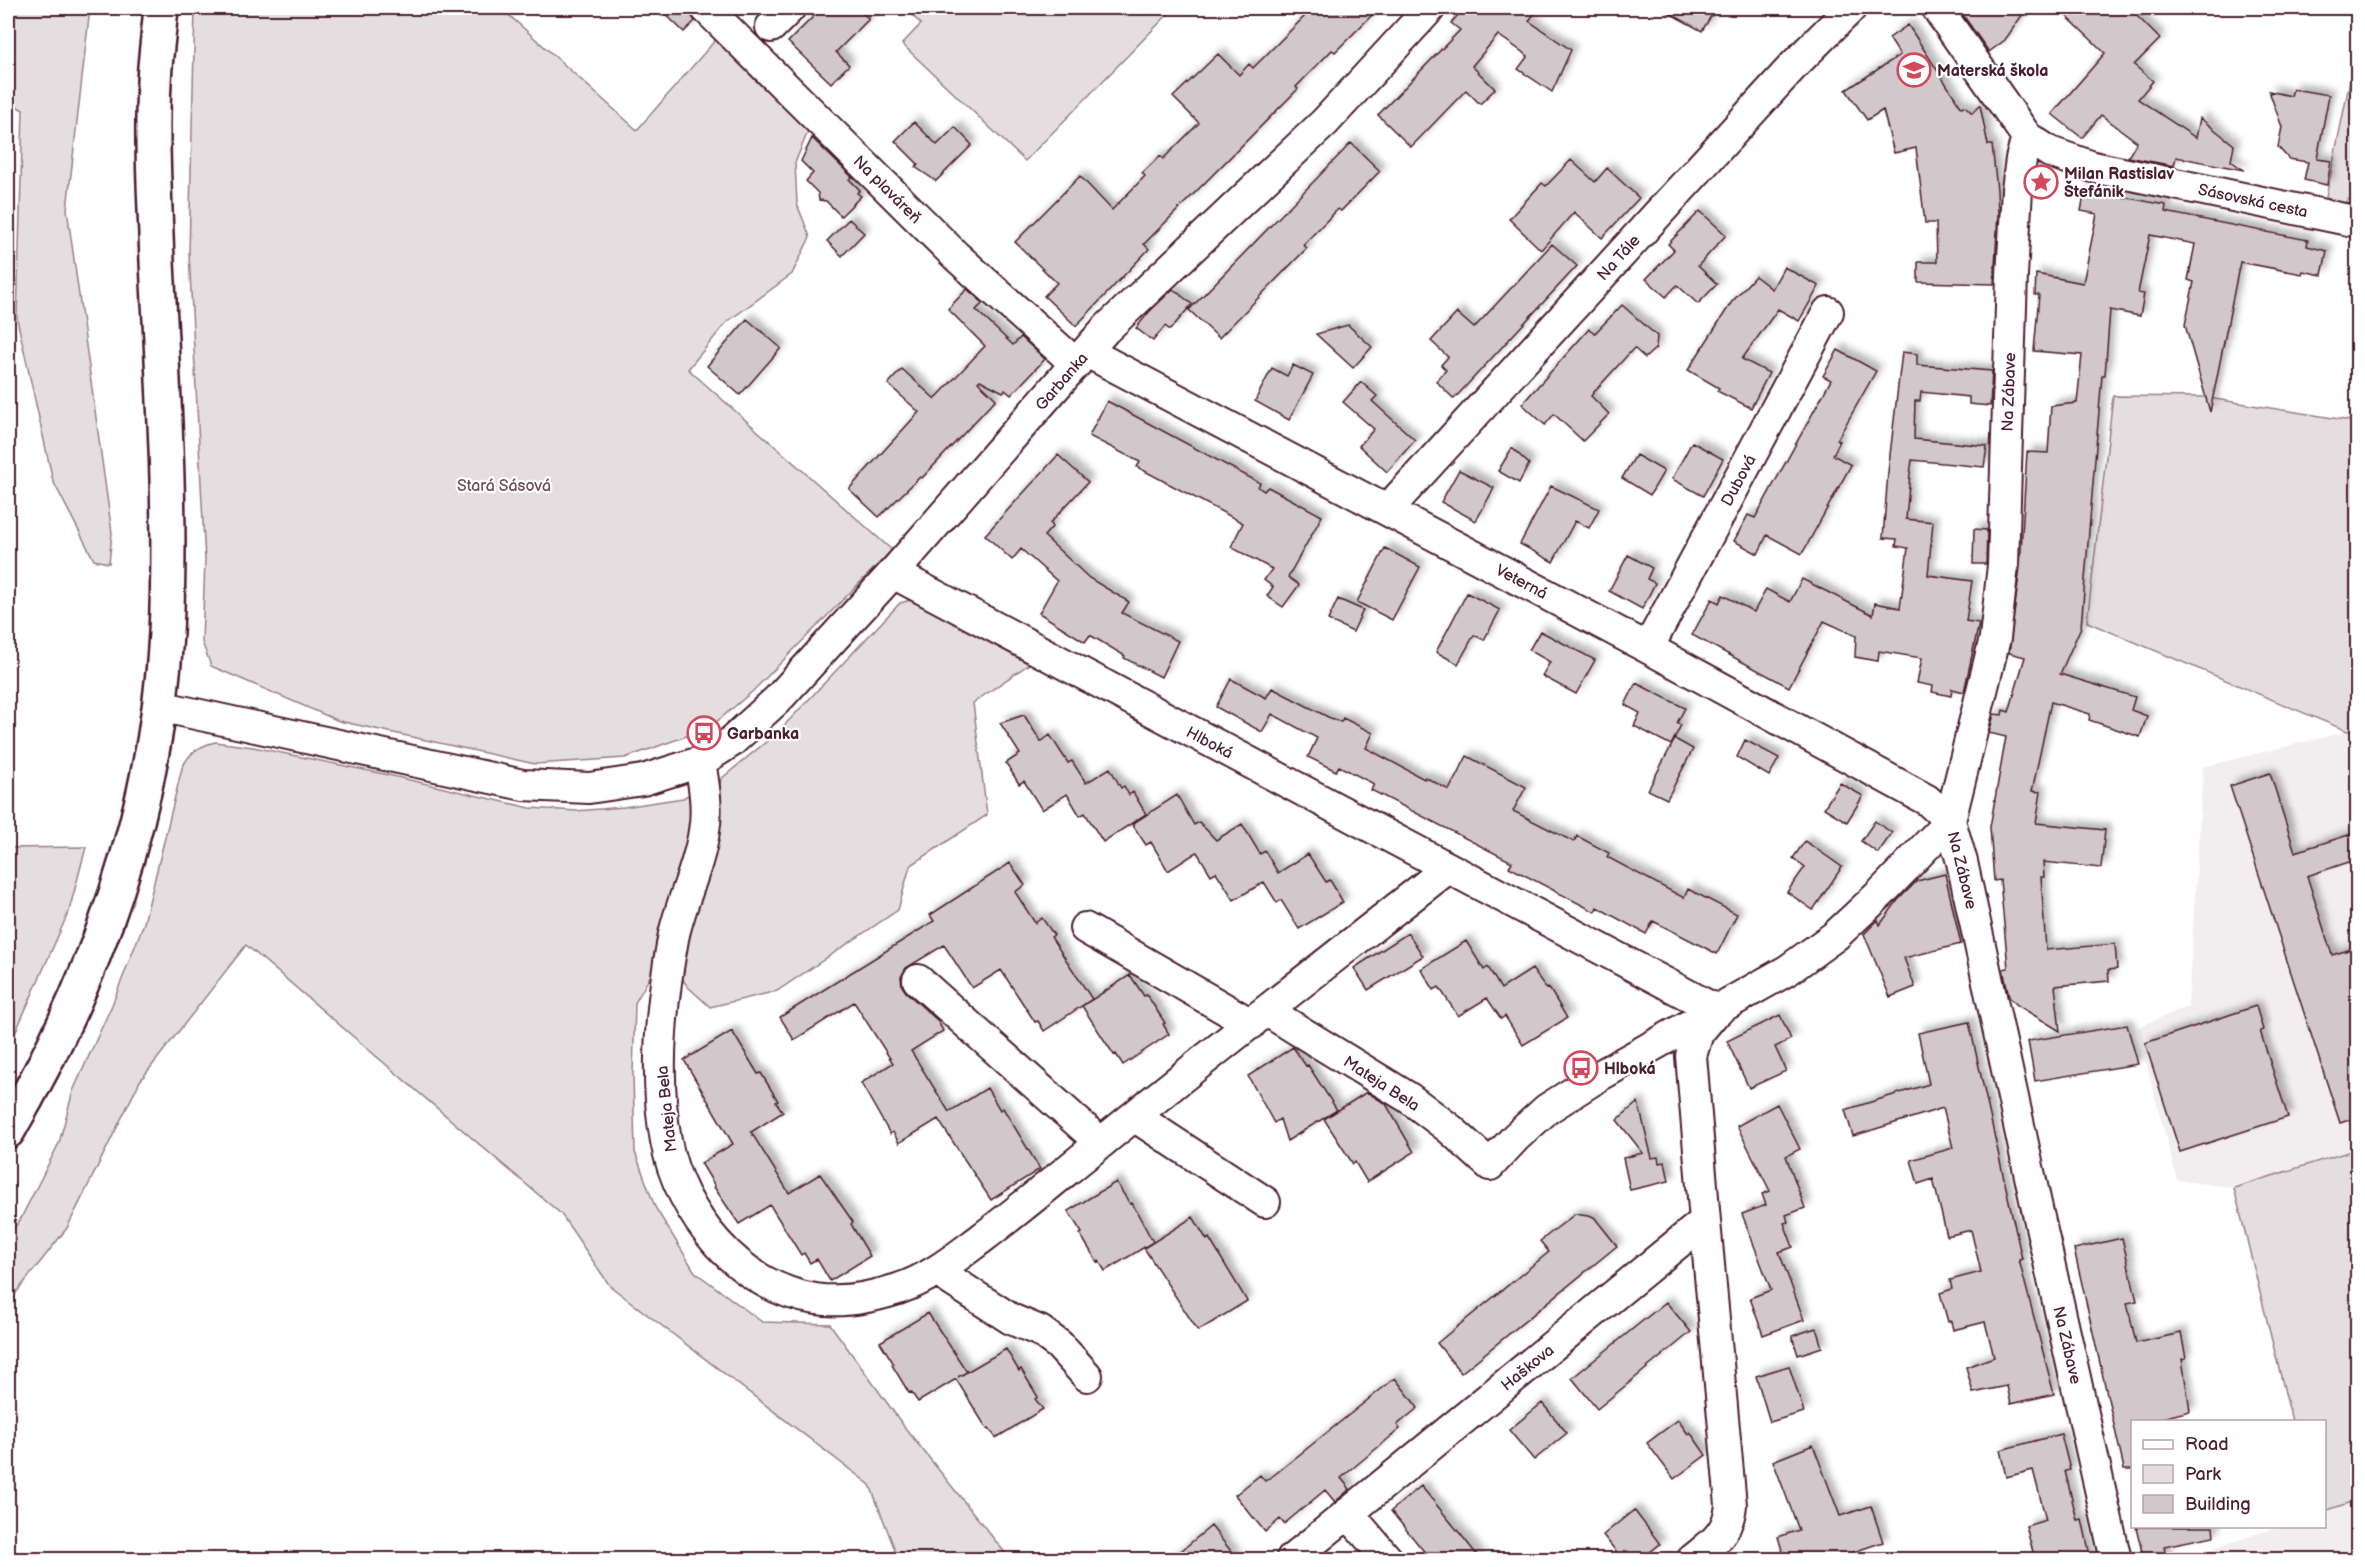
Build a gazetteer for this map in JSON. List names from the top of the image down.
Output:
{
  "streets": {
    "street": [
      "Na plaváreň",
      "Sásovská cesta",
      "Na Tále",
      "Garbanka",
      "Na Zábave",
      "Dubová",
      "Veterná",
      "Hlboká",
      "Mateja Bela",
      "Haškova"
    ]
  },
  "crossings": [
    ["Na plaváreň", "Garbanka"],
    ["Na plaváreň", "Veterná"],
    ["Sásovská cesta", "Na Zábave"],
    ["Na Tále", "Veterná"],
    ["Garbanka", "Veterná"],
    ["Garbanka", "Hlboká"],
    ["Garbanka", "Mateja Bela"],
    ["Na Zábave", "Veterná"],
    ["Dubová", "Veterná"],
    ["Hlboká", "Mateja Bela"]
  ],
  "parks": ["Stará Sásová"],
  "places": {
    "school or university": ["Materská škola"],
    "place": ["Milan Rastislav Štefánik"],
    "bus stop": ["Garbanka", "Hlboká"]
  },
  "legend": ["Road", "Park", "Building"]
}
